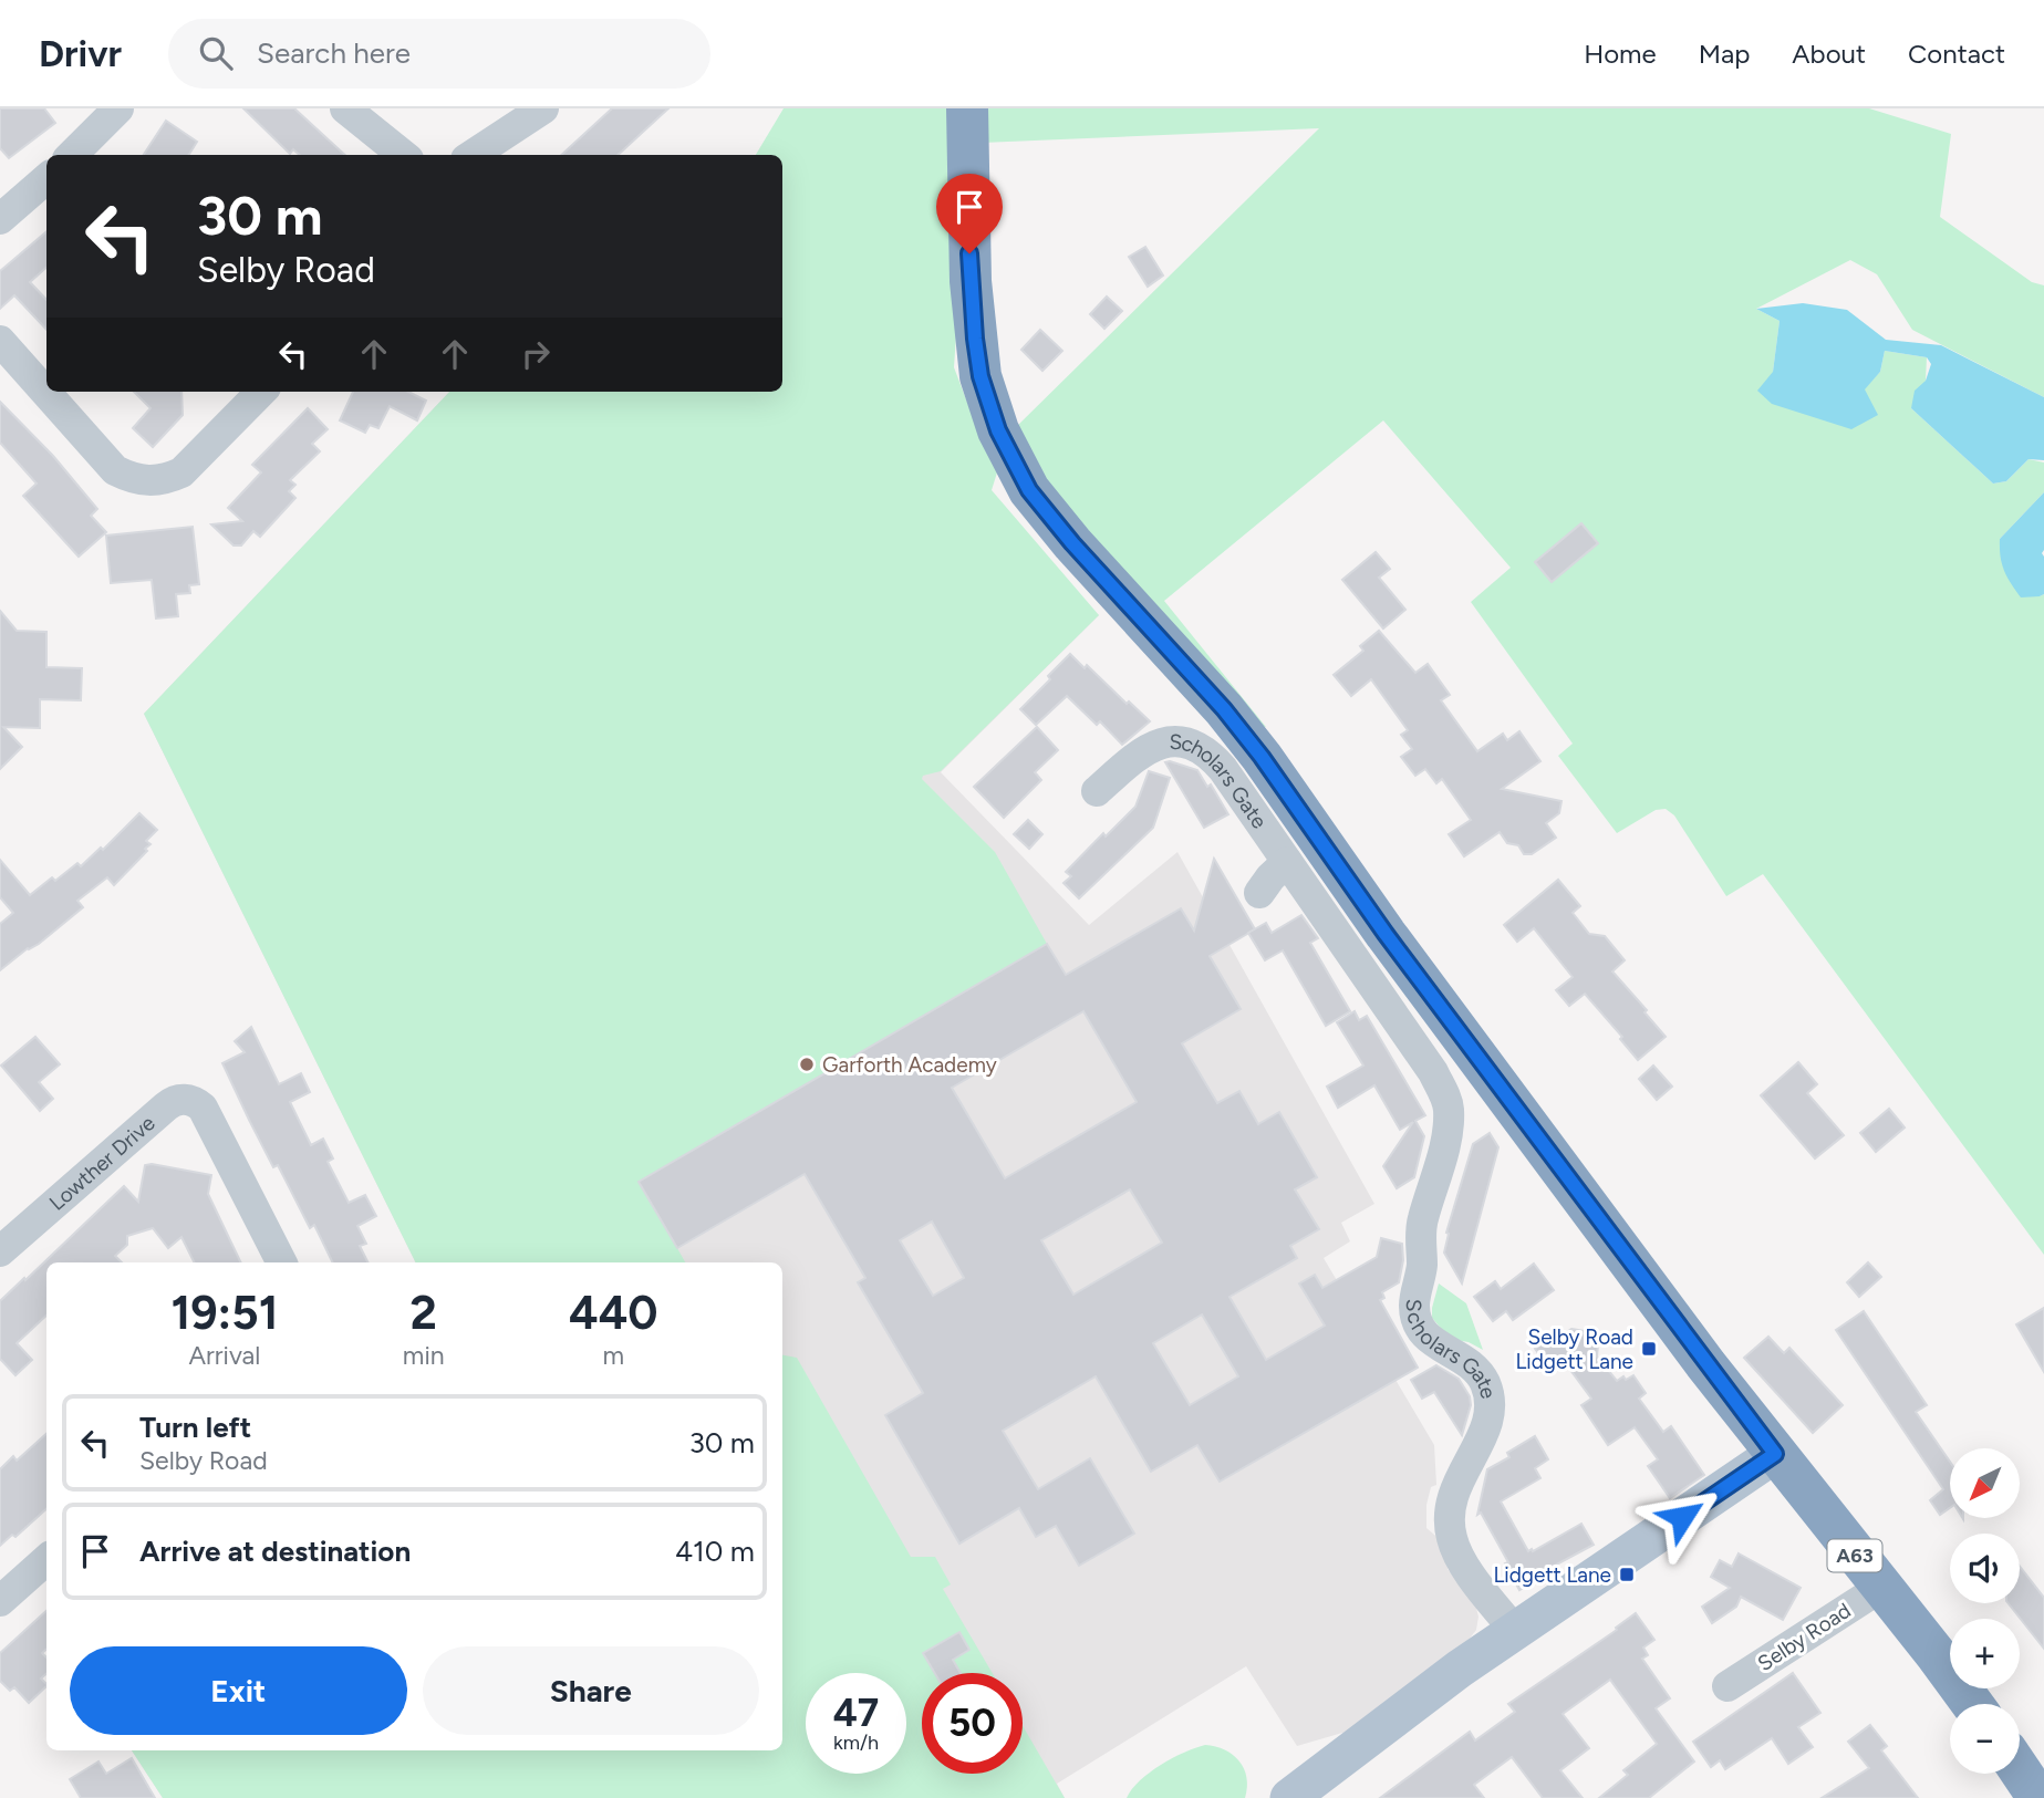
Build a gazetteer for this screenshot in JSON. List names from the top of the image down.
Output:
{
  "streets": {
    "highway": ["A63"],
    "street": ["Scholars Gate", "Lowther Drive", "Selby Road"]
  },
  "crossings": [
    ["A63", "Selby Road"]
  ],
  "places": {
    "other": ["Garforth Academy"],
    "transit": ["Selby Road Lidgett Lane", "Lidgett Lane"]
  },
  "north": "bottom left",
  "page": {
    "header": "Drivr",
    "search": "Search here",
    "nav": [
      "Home",
      "Map",
      "About",
      "Contact"
    ],
    "turn": ["30 m", "Selby Road"],
    "eta": [
      "19:51",
      "Arrival",
      "2",
      "min",
      "440",
      "m"
    ],
    "list": [
      {
        "name": "Turn left",
        "note": "Selby Road",
        "value": "30 m"
      },
      {
        "name": "Arrive at destination",
        "value": "410 m"
      }
    ],
    "map_buttons": ["+", "−"],
    "buttons": ["Exit", "Share"],
    "speed": "47 km/h",
    "limit": "50"
  }
}
